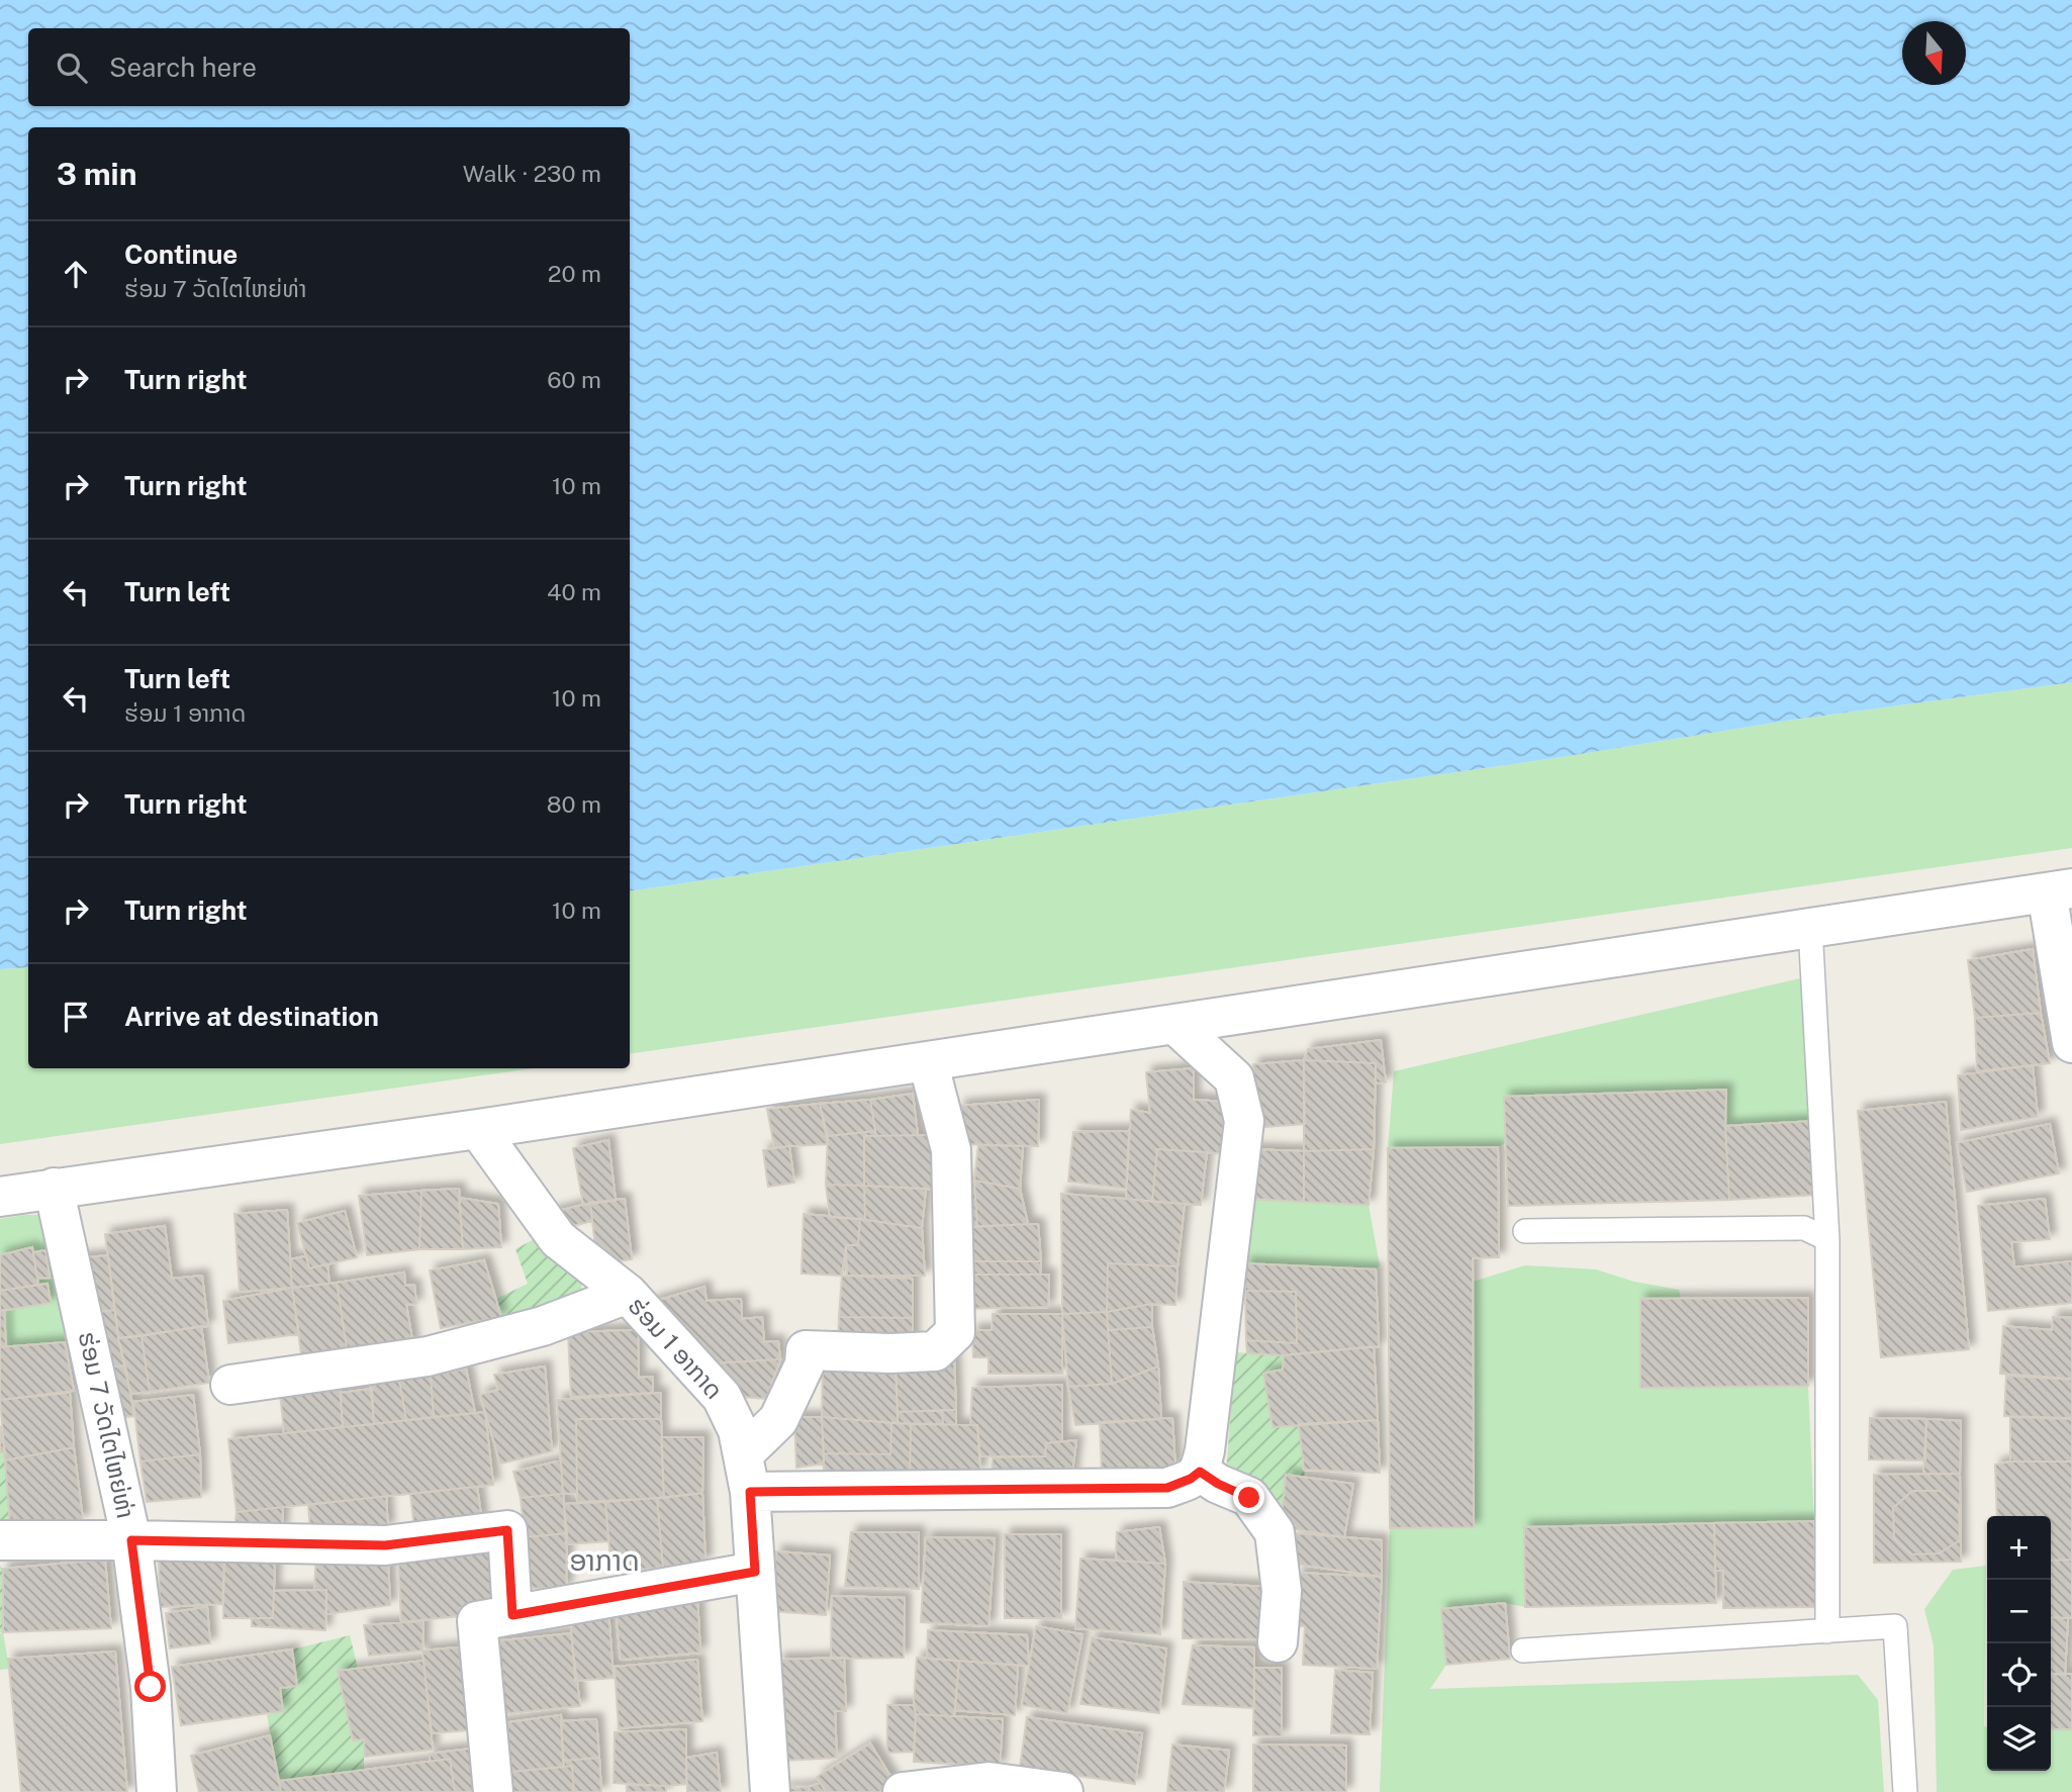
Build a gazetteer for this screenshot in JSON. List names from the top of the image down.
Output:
{
  "streets": {
    "street": ["ຮ່ອມ 1 ອາກາດ", "ຮ່ອມ 7 ວັດໄຕໄຫຍ່ທ່າ"]
  },
  "districts": ["ອາກາດ"],
  "north": "bottom",
  "page": {
    "search": "Search here",
    "heading": ["3 min", "Walk · 230 m"],
    "list": [
      ["Continue", "ຮ່ອມ 7 ວັດໄຕໄຫຍ່ທ່າ", "20 m"],
      ["Turn right", "60 m"],
      ["Turn right", "10 m"],
      ["Turn left", "40 m"],
      ["Turn left", "ຮ່ອມ 1 ອາກາດ", "10 m"],
      ["Turn right", "80 m"],
      ["Turn right", "10 m"],
      "Arrive at destination"
    ],
    "map_buttons": ["+", "−"]
  }
}
